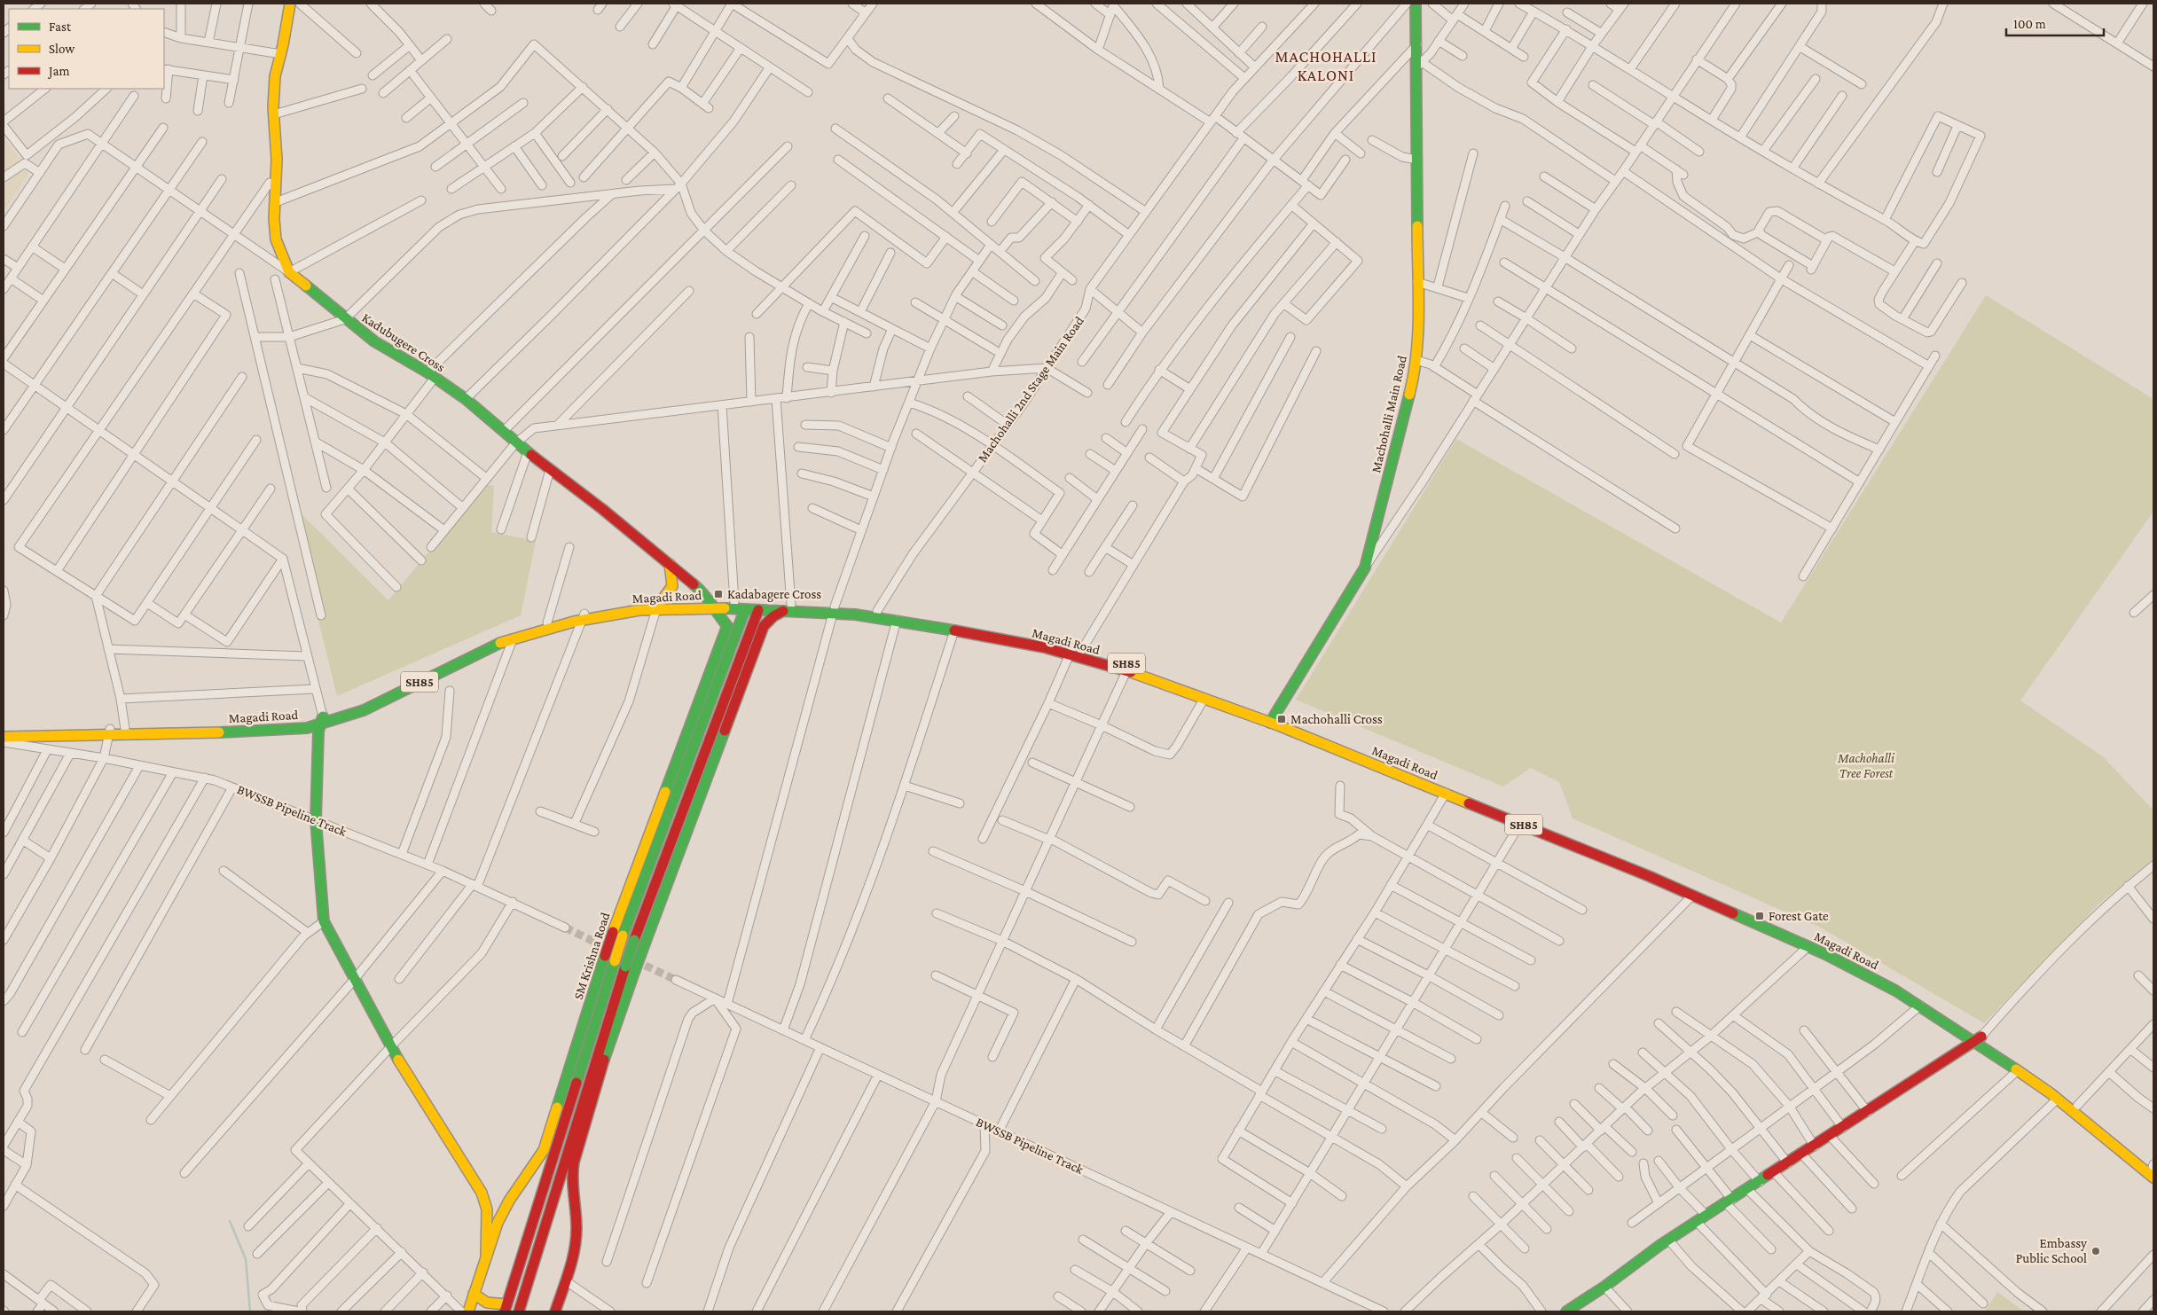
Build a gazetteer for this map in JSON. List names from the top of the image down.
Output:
{
  "streets": {
    "main road": [
      "Kadubugere Cross",
      "Machohalli Main Road",
      "Magadi Road",
      "SH85",
      "SM Krishna Road"
    ],
    "street": ["Machohalli 2nd Stage Main Road", "BWSSB Pipeline Track"]
  },
  "crossings": [
    ["Kadubugere Cross", "Magadi Road"],
    ["Kadubugere Cross", "SM Krishna Road"],
    ["Machohalli 2nd Stage Main Road", "Magadi Road"],
    ["Machohalli Main Road", "Magadi Road"],
    ["Magadi Road", "SM Krishna Road"]
  ],
  "districts": ["MACHOHALLI KALONI"],
  "parks": ["Machohalli Tree Forest"],
  "places": {
    "transit": ["Kadabagere Cross", "Machohalli Cross", "Forest Gate"],
    "other": ["Embassy Public School"]
  },
  "legend": ["Fast", "Slow", "Jam"],
  "scale_bar": "100 m"
}
